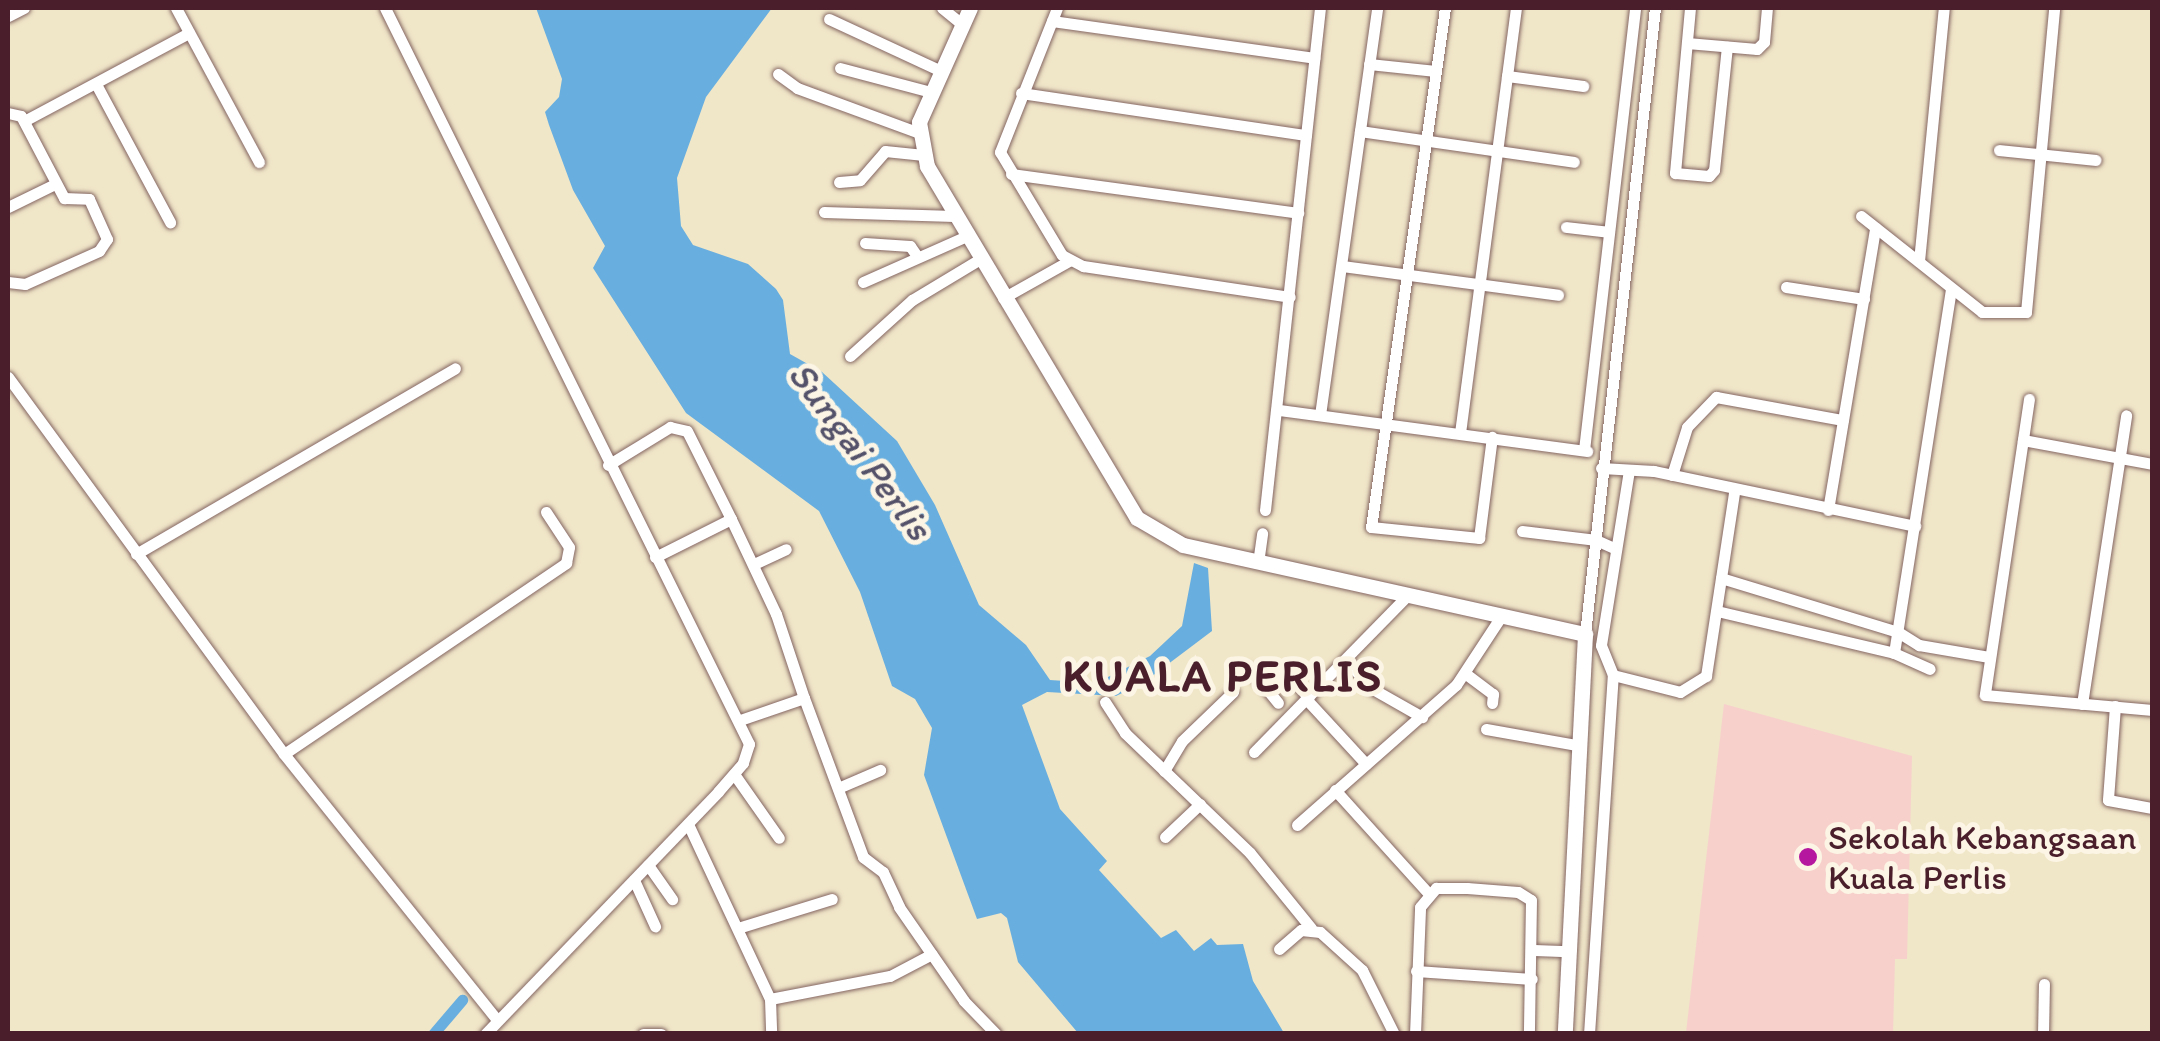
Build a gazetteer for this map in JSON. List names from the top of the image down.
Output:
{
  "districts": ["KUALA PERLIS"],
  "water": ["Sungai Perlis"],
  "places": ["Sekolah Kebangsaan Kuala Perlis"]
}
